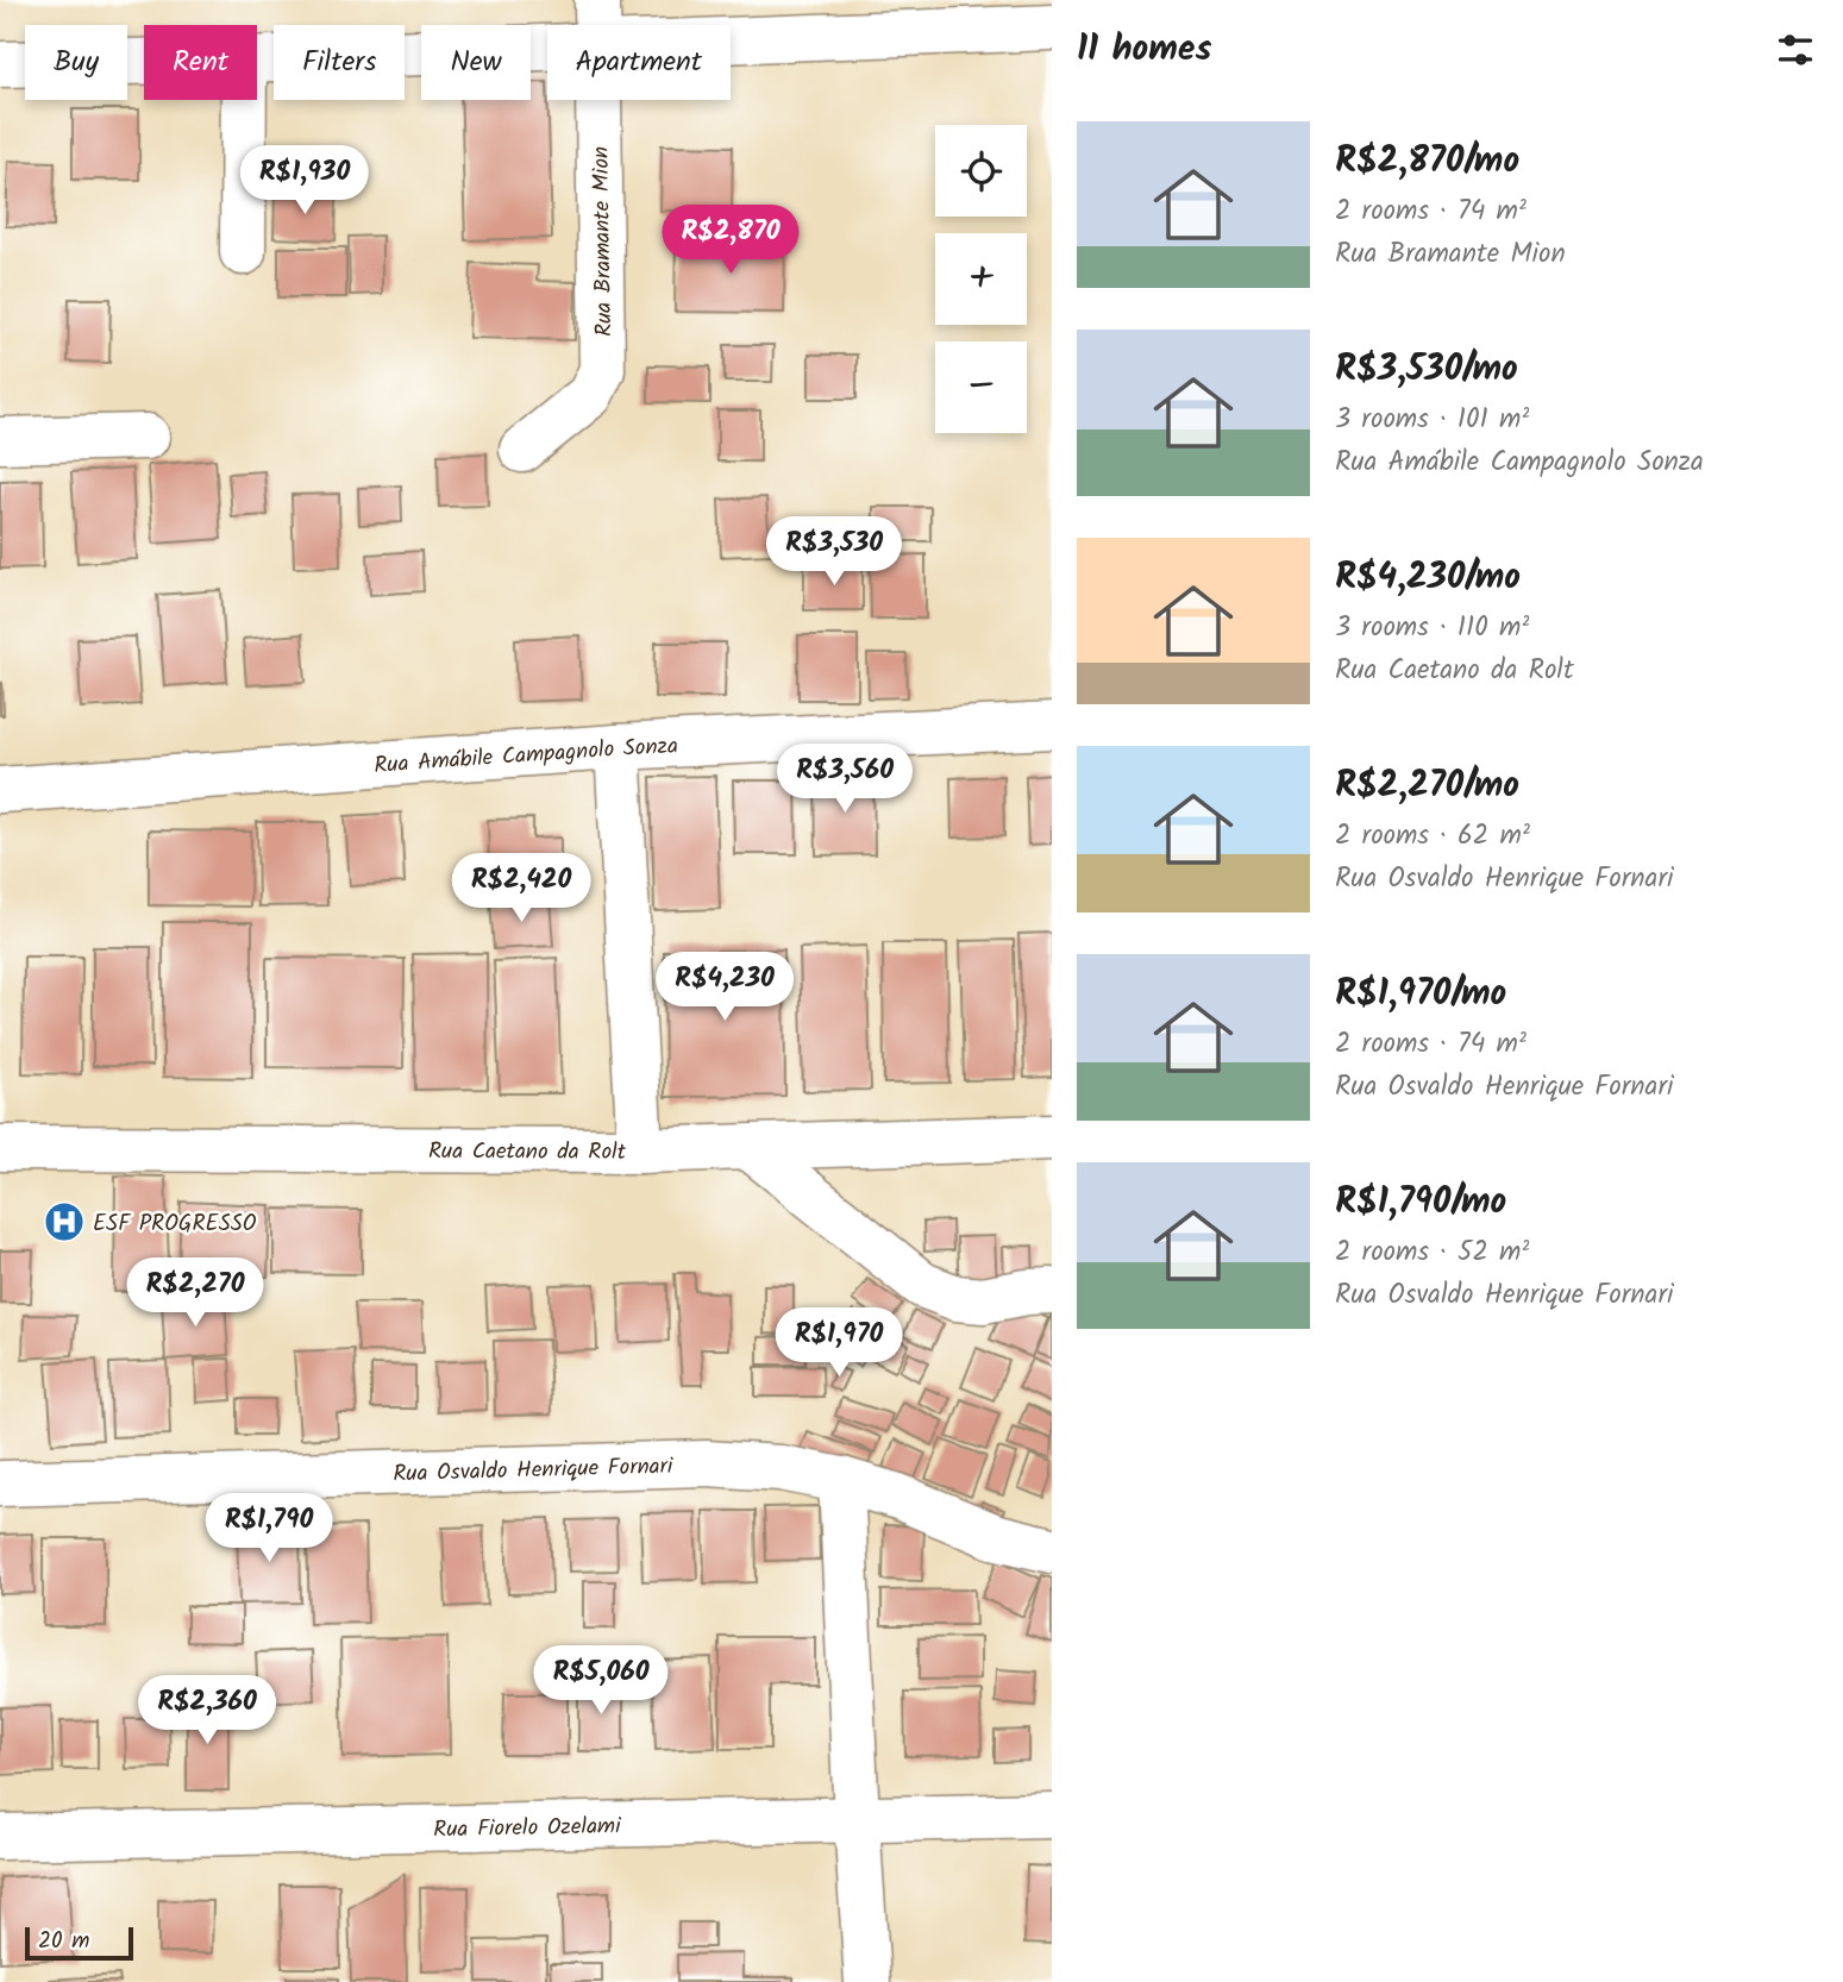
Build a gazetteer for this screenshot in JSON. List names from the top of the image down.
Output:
{
  "streets": {
    "street": [
      "Rua Bramante Mion",
      "Rua Amábile Campagnolo Sonza",
      "Rua Caetano da Rolt",
      "Rua Osvaldo Henrique Fornari",
      "Rua Fiorelo Ozelami"
    ]
  },
  "places": {
    "hospital": ["ESF PROGRESSO"]
  },
  "scale_bar": "20 m",
  "page": {
    "heading": "11 homes",
    "chip": [
      "Buy",
      "Rent",
      "Filters",
      "New",
      "Apartment"
    ],
    "list": [
      {
        "name": "R$2,870/mo",
        "note": "2 rooms · 74 m² · Rua Bramante Mion"
      },
      {
        "name": "R$3,530/mo",
        "note": "3 rooms · 101 m² · Rua Amábile Campagnolo Sonza"
      },
      {
        "name": "R$4,230/mo",
        "note": "3 rooms · 110 m² · Rua Caetano da Rolt"
      },
      {
        "name": "R$2,270/mo",
        "note": "2 rooms · 62 m² · Rua Osvaldo Henrique Fornari"
      },
      {
        "name": "R$1,970/mo",
        "note": "2 rooms · 74 m² · Rua Osvaldo Henrique Fornari"
      },
      {
        "name": "R$1,790/mo",
        "note": "2 rooms · 52 m² · Rua Osvaldo Henrique Fornari"
      }
    ],
    "map_buttons": ["+", "−"],
    "price": [
      "R$1,930",
      "R$2,870",
      "R$3,530",
      "R$3,560",
      "R$2,420",
      "R$4,230",
      "R$2,270",
      "R$1,970",
      "R$1,790",
      "R$5,060",
      "R$2,360"
    ],
    "scale": "20 m"
  }
}
